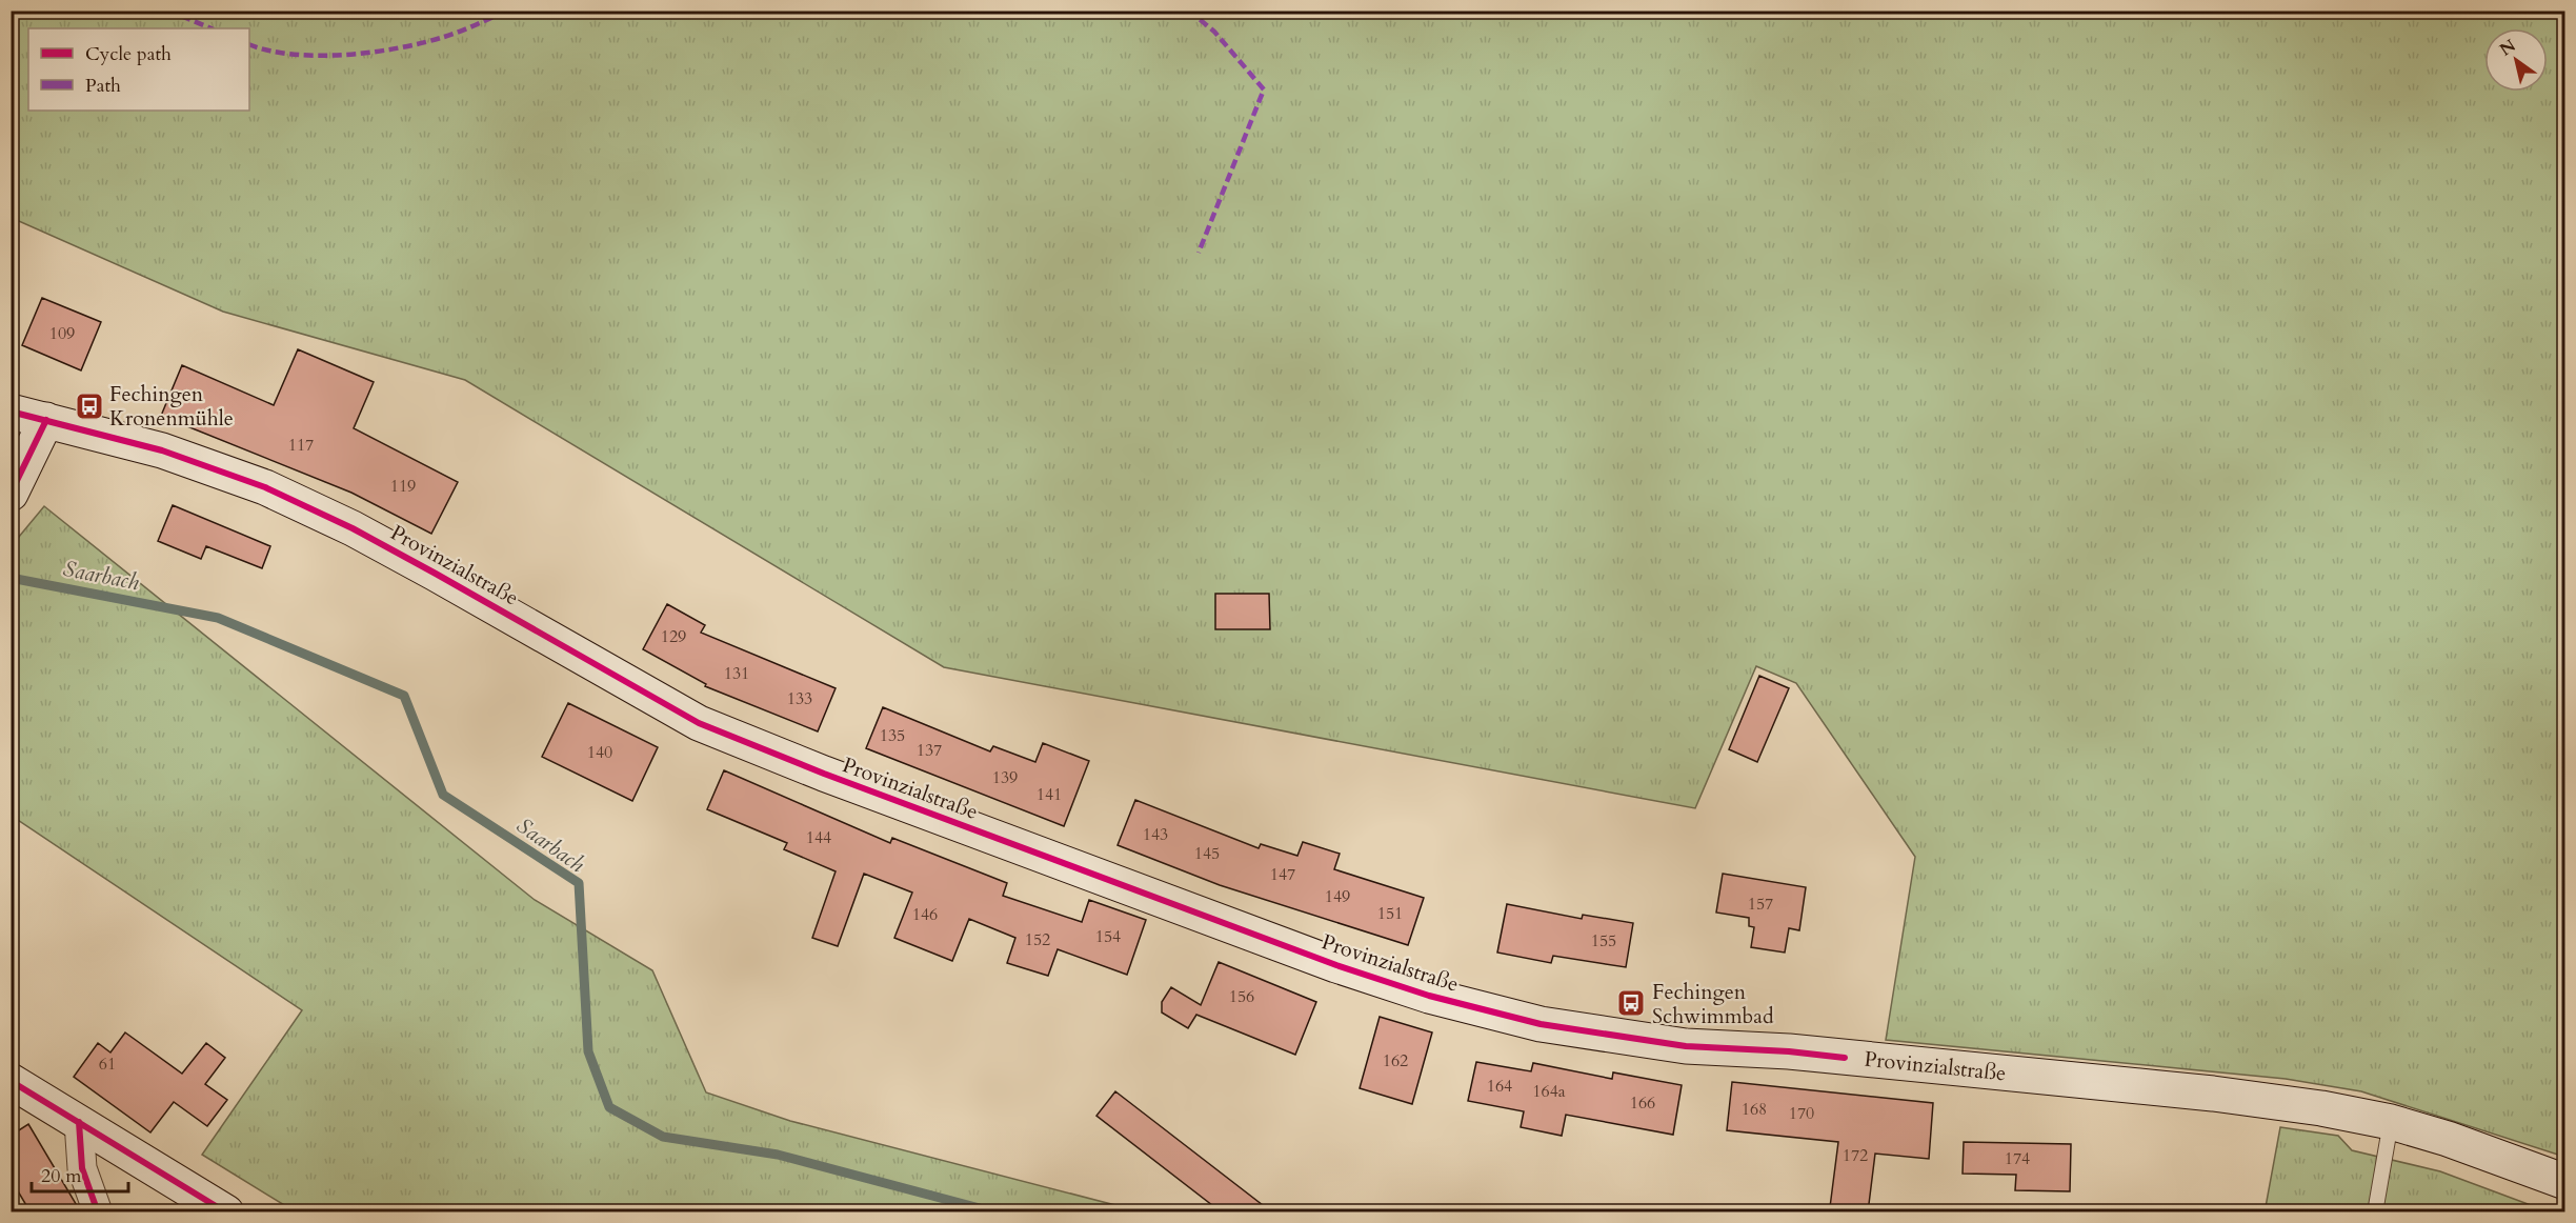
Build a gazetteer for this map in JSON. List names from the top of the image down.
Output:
{
  "streets": {
    "main road": ["Provinzialstraße"]
  },
  "water": ["Saarbach"],
  "places": {
    "bus stop": ["Fechingen Kronenmühle", "Fechingen Schwimmbad"]
  },
  "house_numbers": [
    "109",
    "117",
    "119",
    "129",
    "131",
    "133",
    "135",
    "137",
    "140",
    "139",
    "141",
    "143",
    "144",
    "145",
    "147",
    "149",
    "157",
    "151",
    "146",
    "154",
    "152",
    "155",
    "156",
    "162",
    "61",
    "164",
    "164a",
    "166",
    "168",
    "170",
    "172",
    "174"
  ],
  "legend": ["Cycle path", "Path"],
  "scale_bar": "20 m",
  "north": "top left"
}
